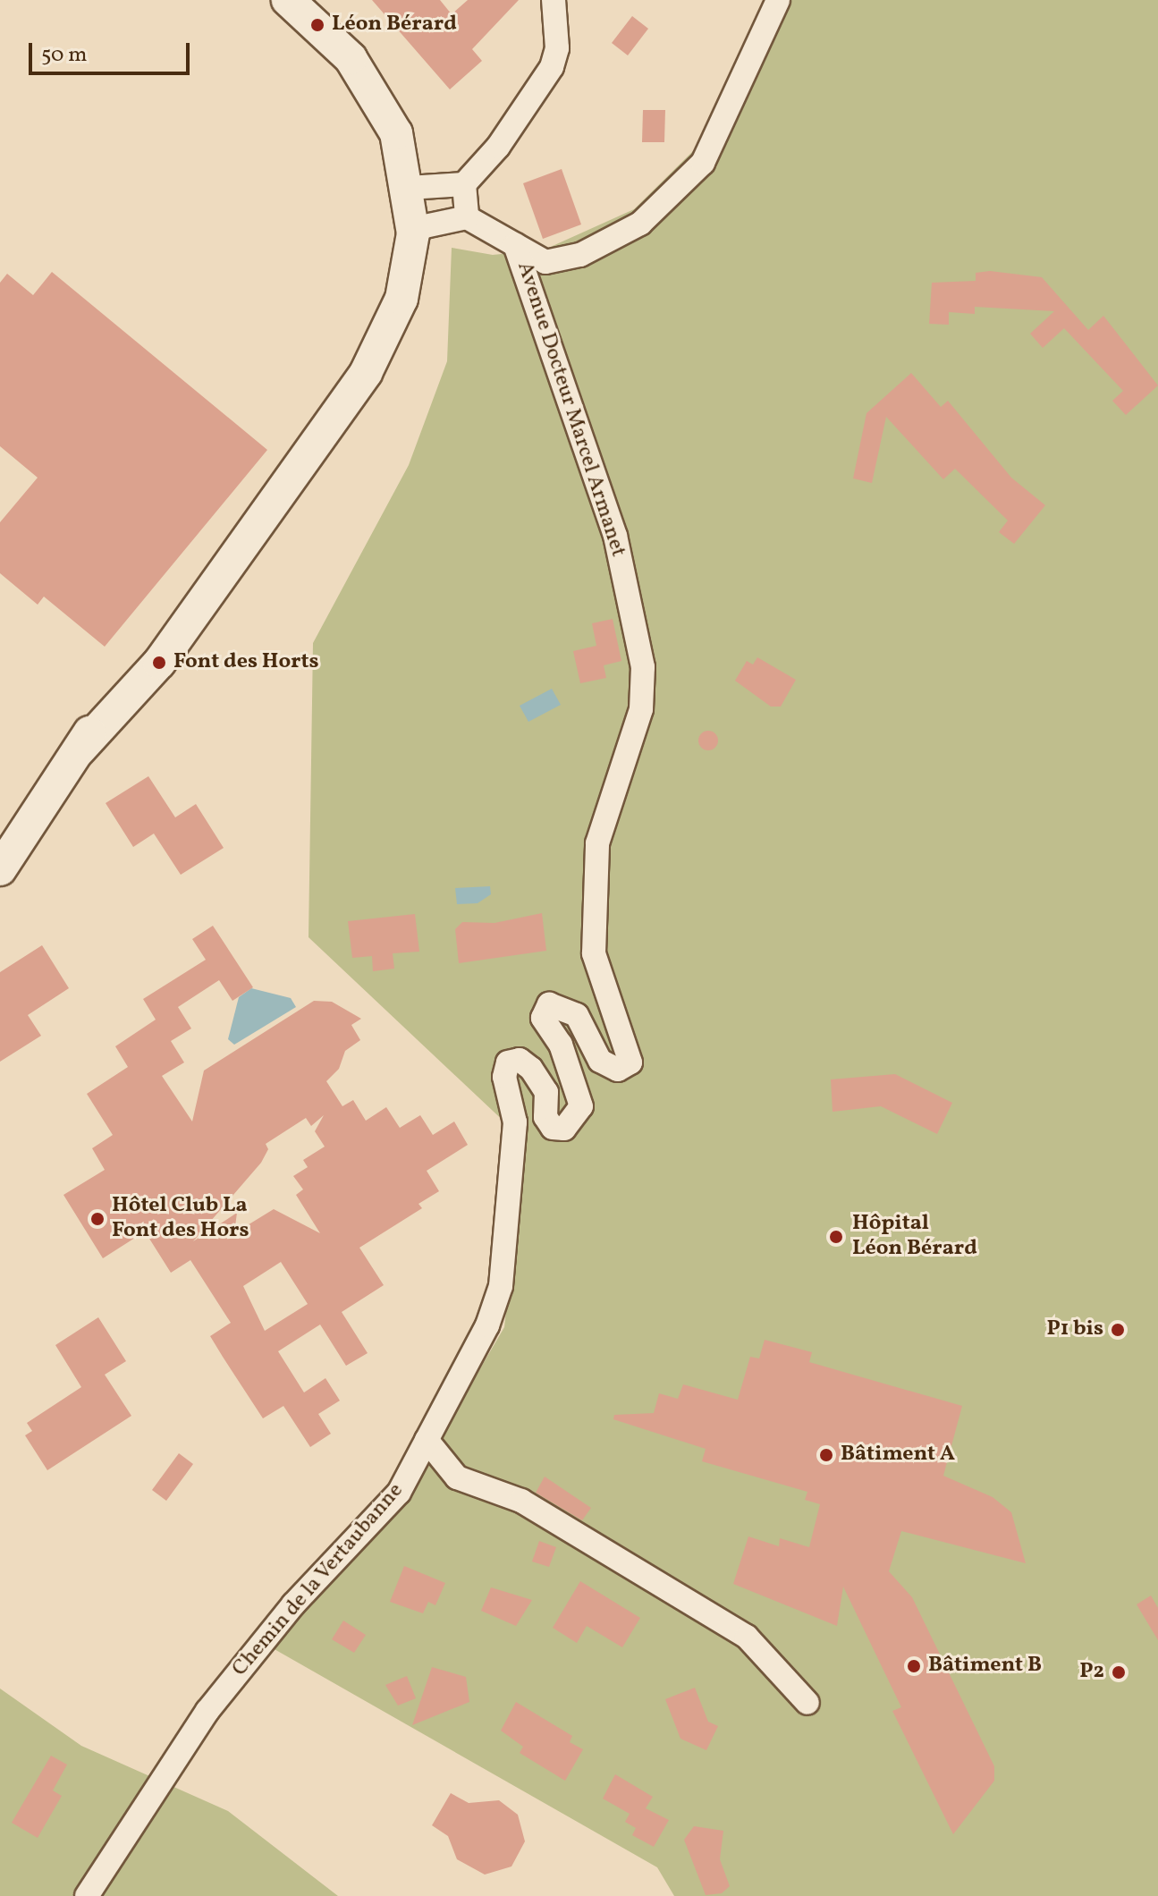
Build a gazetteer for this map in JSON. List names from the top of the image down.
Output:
{
  "streets": {
    "street": ["Avenue Docteur Marcel Armanet", "Chemin de la Vertaubanne"]
  },
  "crossings": [
    ["Avenue Docteur Marcel Armanet", "Chemin de la Vertaubanne"]
  ],
  "places": [
    "Léon Bérard",
    "Font des Horts",
    "Hôtel Club La Font des Hors",
    "Hôpital Léon Bérard",
    "P1 bis",
    "Bâtiment A",
    "Bâtiment B",
    "P2"
  ],
  "scale_bar": "50 m"
}
